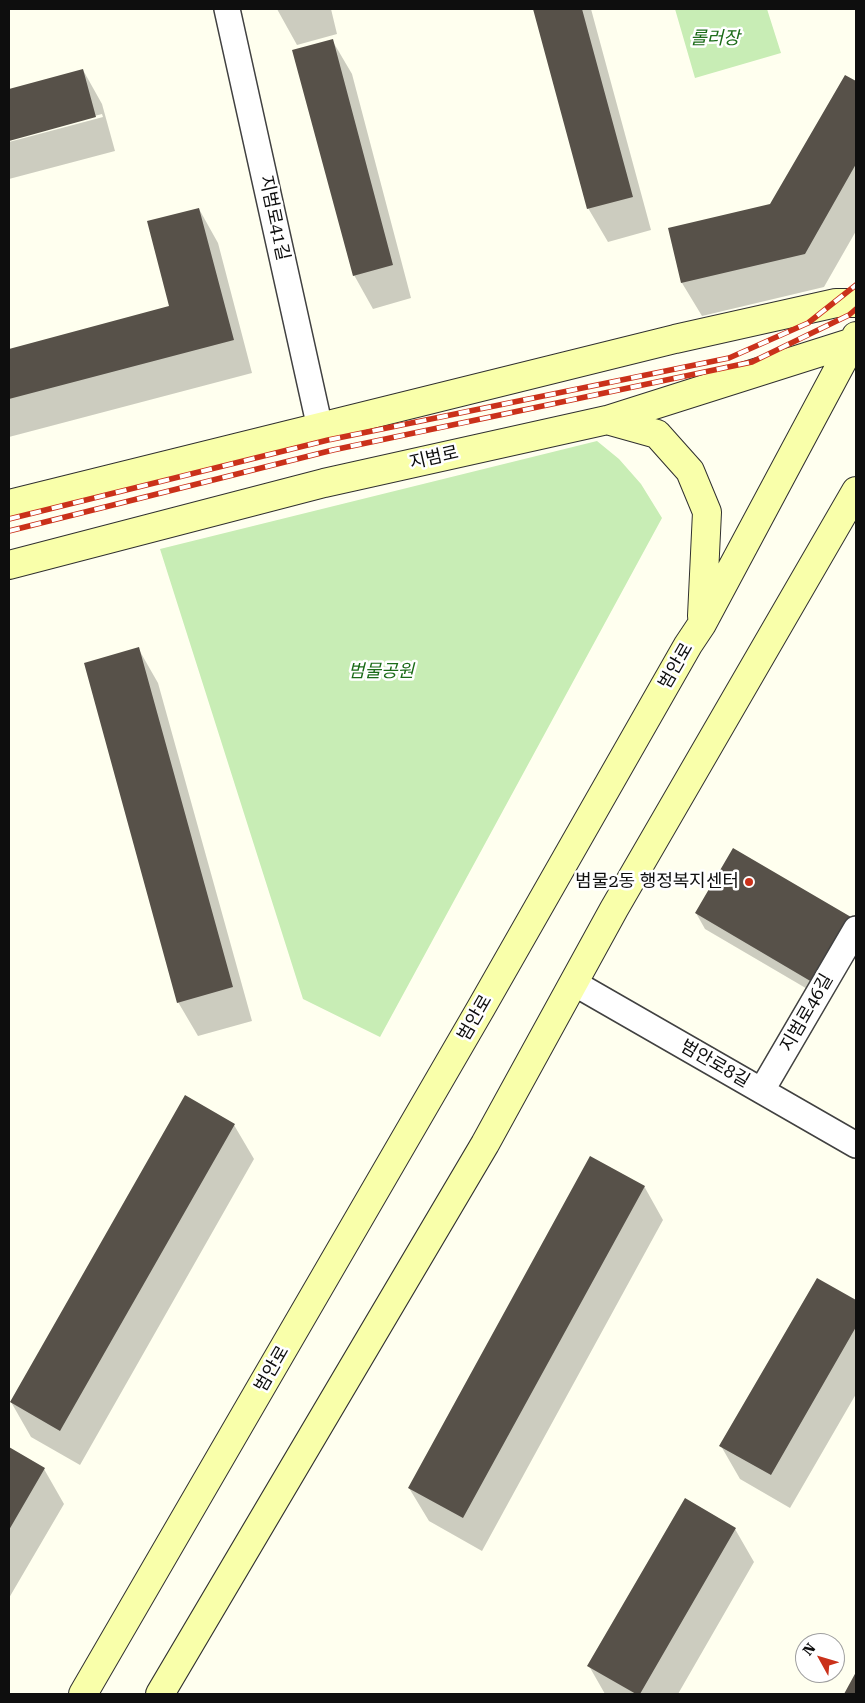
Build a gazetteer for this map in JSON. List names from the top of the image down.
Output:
{
  "streets": {
    "main road": ["지범로", "범안로"],
    "street": ["지범로41길", "지범로46길", "범안로8길"]
  },
  "crossings": [
    ["지범로", "범안로"],
    ["지범로46길", "범안로8길"]
  ],
  "parks": ["롤러장", "범물공원"],
  "places": ["범물2동 행정복지센터"],
  "north": "top left"
}
